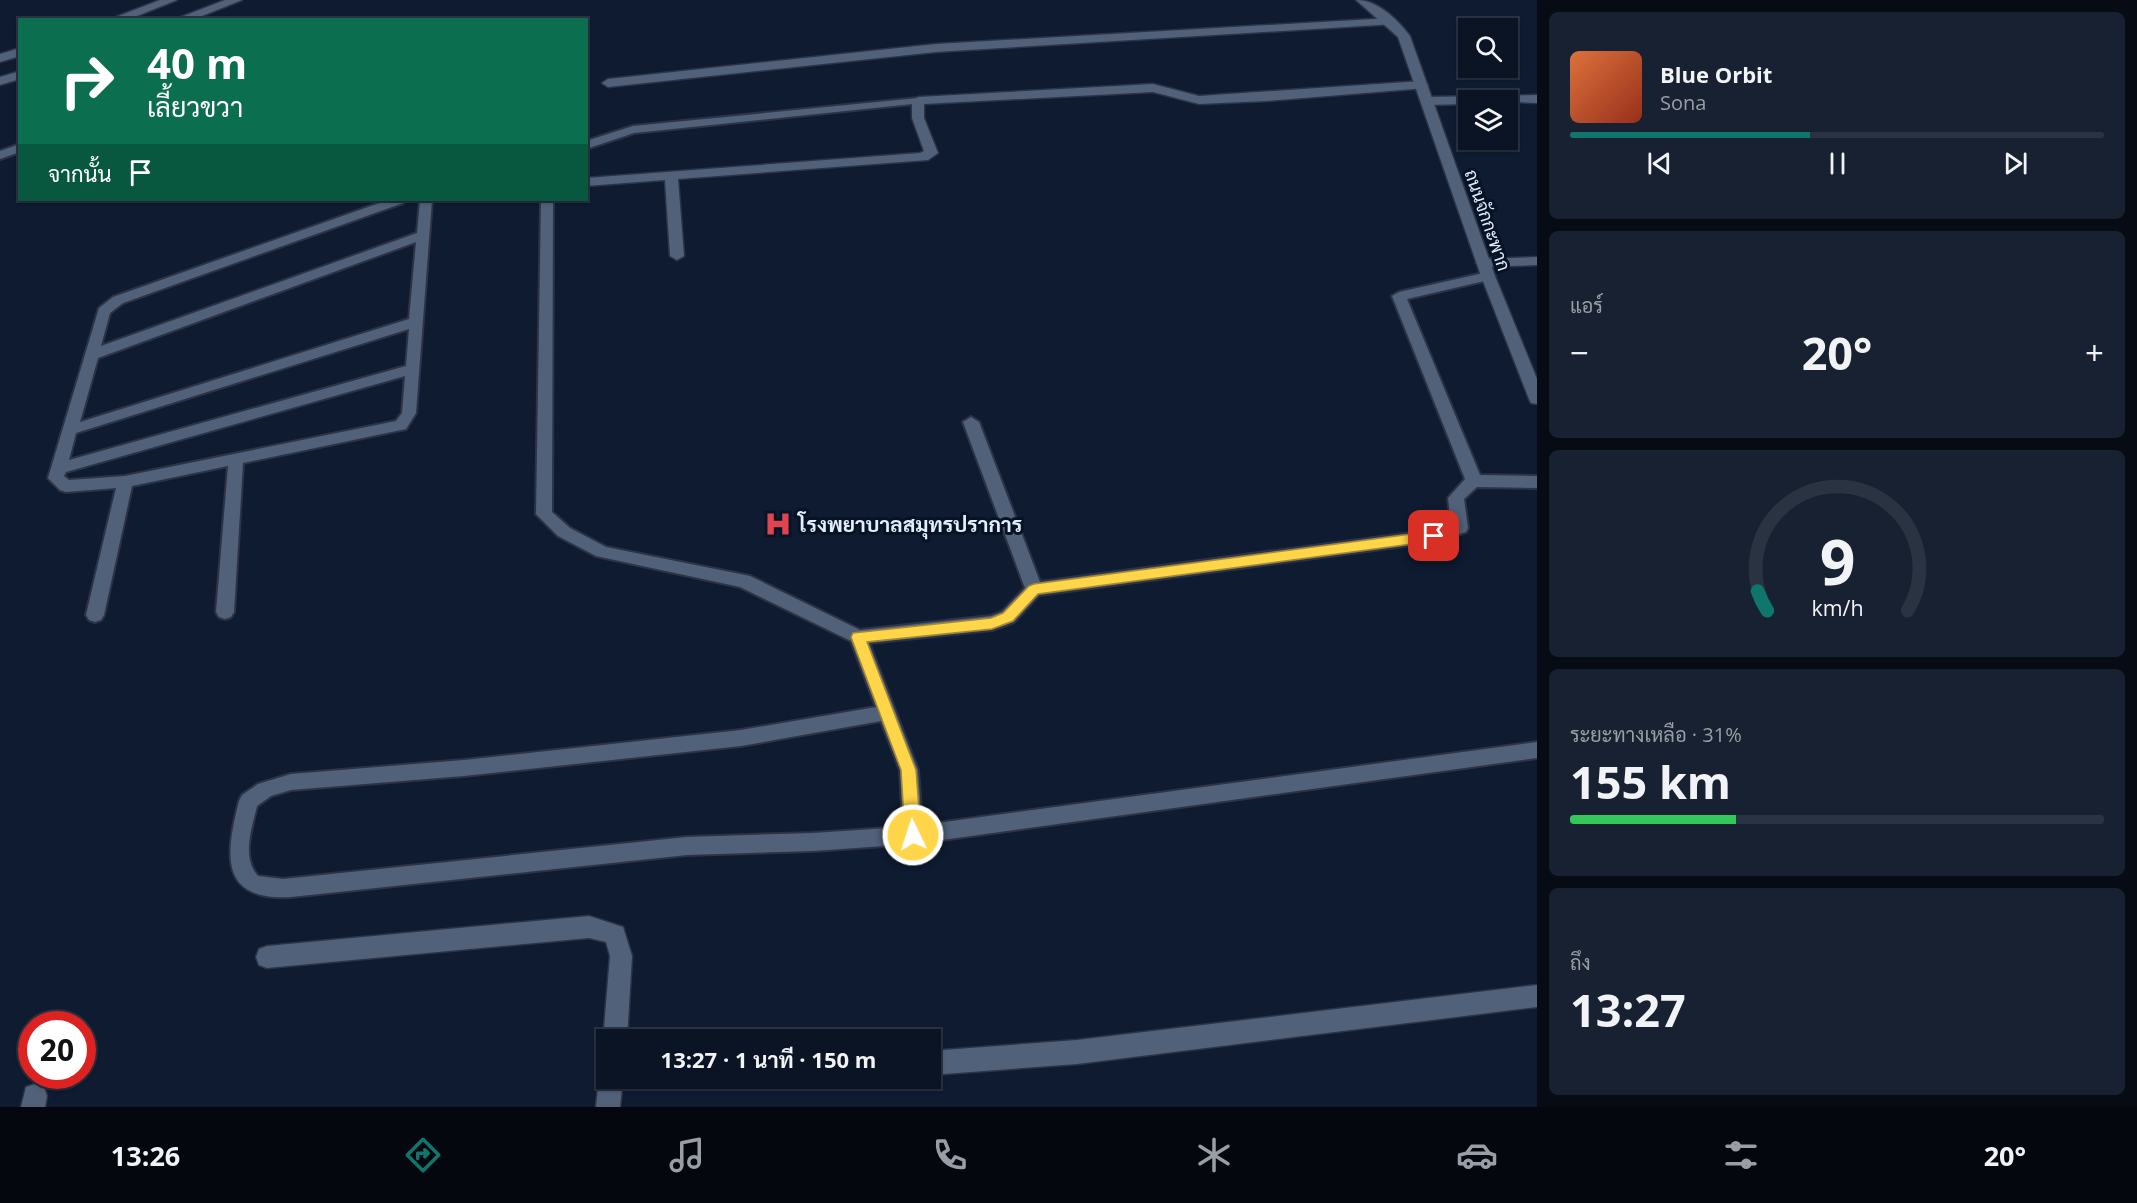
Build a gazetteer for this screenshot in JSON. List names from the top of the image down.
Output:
{
  "streets": {
    "street": ["ถนนจักกะพาก"]
  },
  "places": {
    "hospital": ["โรงพยาบาลสมุทรปราการ"]
  },
  "page": {
    "turn": ["40 m", "เลี้ยวขวา"],
    "song": ["Blue Orbit", "Sona"],
    "then": "จากนั้น",
    "tile": [
      "แอร์",
      ["ระยะทางเหลือ · 31%", "155 km"],
      ["ถึง", "13:27"]
    ],
    "heat": ["−", "20°", "+"],
    "limit": "20",
    "trip": "13:27 · 1 นาที · 150 m",
    "tabs": ["13:26", "20°"],
    "gauge": ["9", "km/h"]
  }
}
